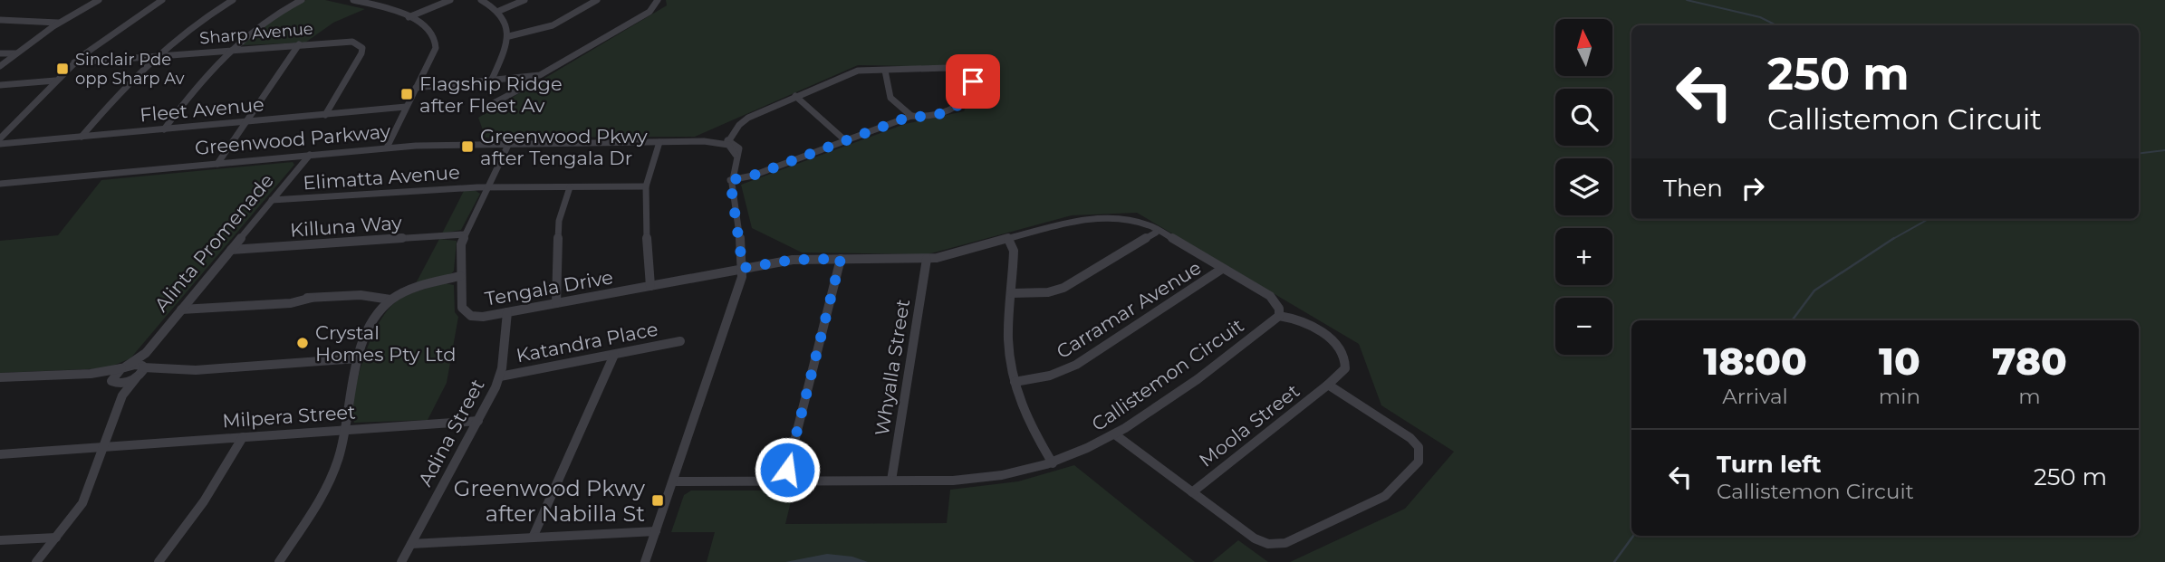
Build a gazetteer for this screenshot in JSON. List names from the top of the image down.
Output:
{
  "streets": {
    "street": [
      "Sharp Avenue",
      "Fleet Avenue",
      "Greenwood Parkway",
      "Elimatta Avenue",
      "Killuna Way",
      "Alinta Promenade",
      "Tengala Drive",
      "Carramar Avenue",
      "Katandra Place",
      "Whyalla Street",
      "Callistemon Circuit",
      "Milpera Street",
      "Moola Street",
      "Adina Street"
    ]
  },
  "crossings": [
    ["Sharp Avenue", "Fleet Avenue"],
    ["Greenwood Parkway", "Alinta Promenade"],
    ["Greenwood Parkway", "Tengala Drive"],
    ["Elimatta Avenue", "Alinta Promenade"],
    ["Elimatta Avenue", "Tengala Drive"],
    ["Killuna Way", "Alinta Promenade"],
    ["Killuna Way", "Tengala Drive"],
    ["Alinta Promenade", "Milpera Street"],
    ["Tengala Drive", "Adina Street"],
    ["Katandra Place", "Adina Street"],
    ["Whyalla Street", "Callistemon Circuit"],
    ["Callistemon Circuit", "Moola Street"],
    ["Milpera Street", "Adina Street"]
  ],
  "places": {
    "transit": [
      "Sinclair Pde opp Sharp Av",
      "Flagship Ridge after Fleet Av",
      "Greenwood Pkwy after Tengala Dr",
      "Greenwood Pkwy after Nabilla St"
    ],
    "other": ["Crystal Homes Pty Ltd"]
  },
  "north": "top",
  "page": {
    "map_buttons": ["+", "−"],
    "turn": ["250 m", "Callistemon Circuit"],
    "then": "Then",
    "eta": [
      "18:00",
      "Arrival",
      "10",
      "min",
      "780",
      "m"
    ],
    "list": [
      {
        "name": "Turn left",
        "note": "Callistemon Circuit",
        "value": "250 m"
      }
    ]
  }
}
